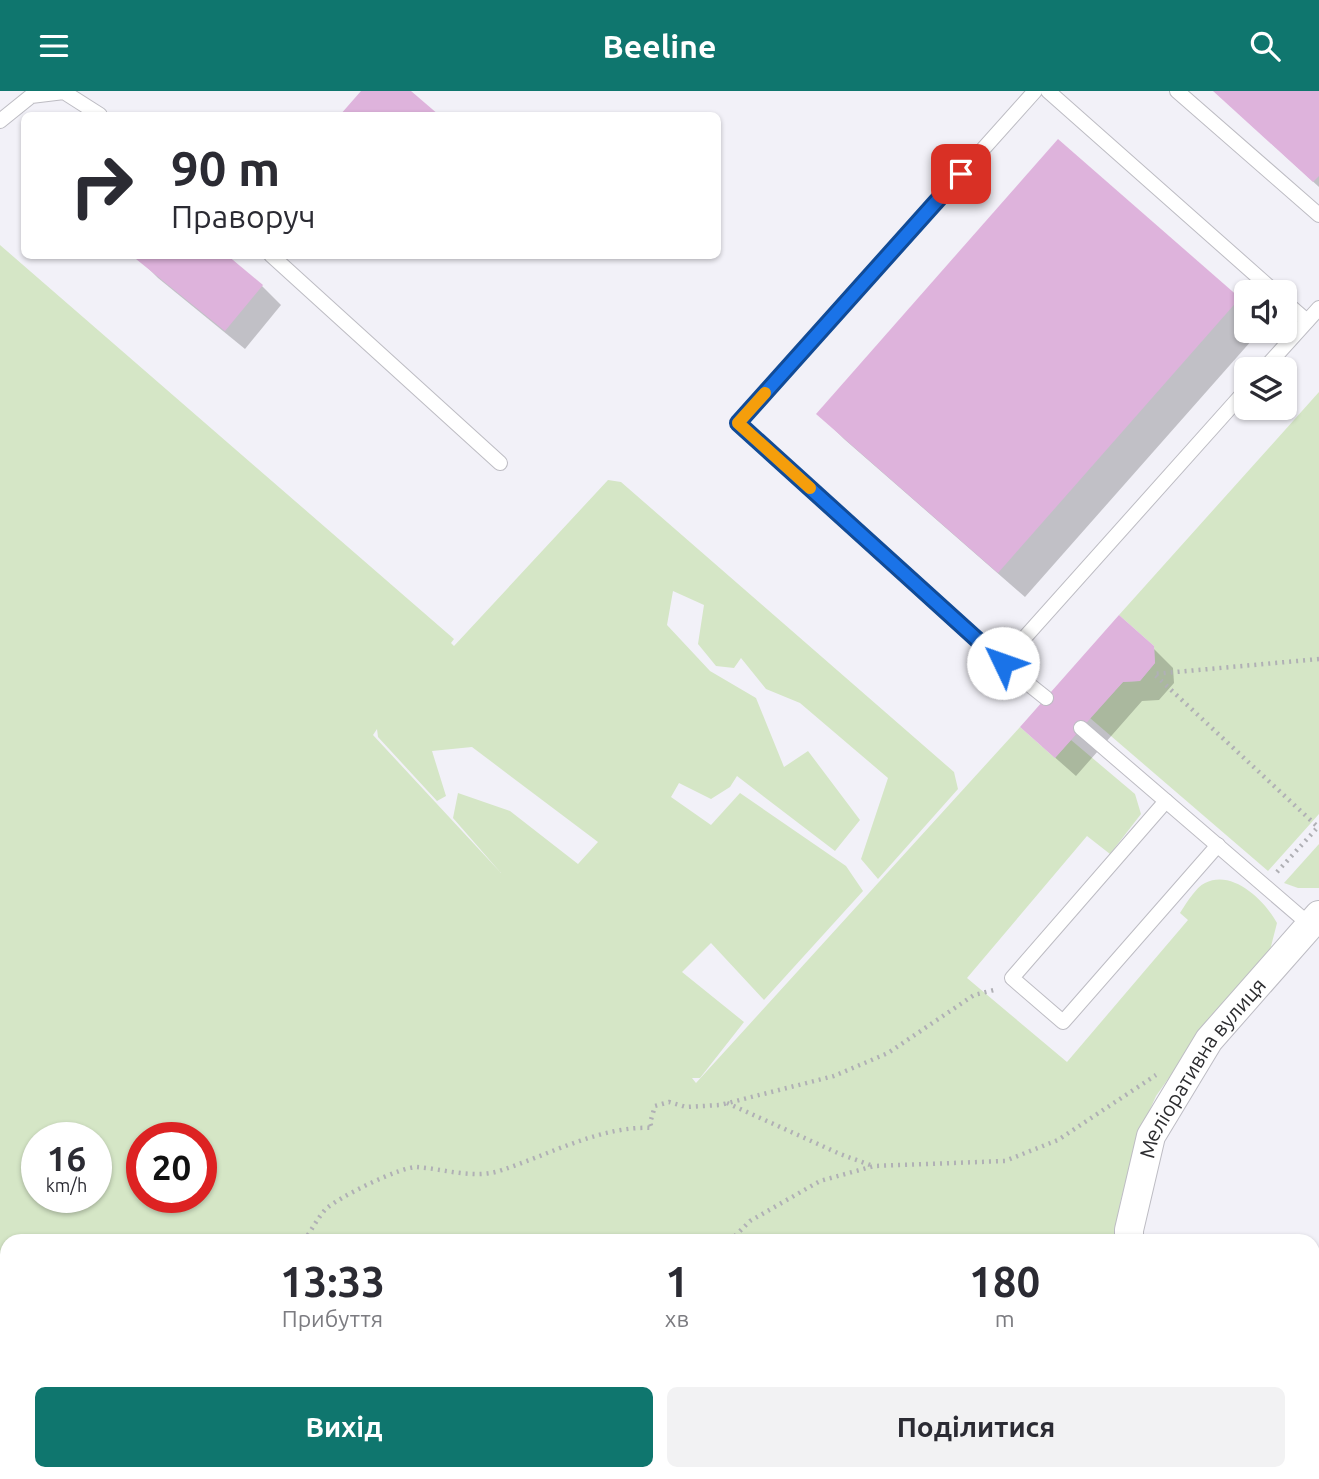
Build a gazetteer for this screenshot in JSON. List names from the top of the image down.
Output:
{
  "streets": {
    "street": ["Меліоративна вулиця"]
  },
  "page": {
    "header": "Beeline",
    "turn": ["90 m", "Праворуч"],
    "speed": "16 km/h",
    "limit": "20",
    "eta": [
      "13:33",
      "Прибуття",
      "1",
      "хв",
      "180",
      "m"
    ],
    "buttons": ["Вихід", "Поділитися"]
  }
}
